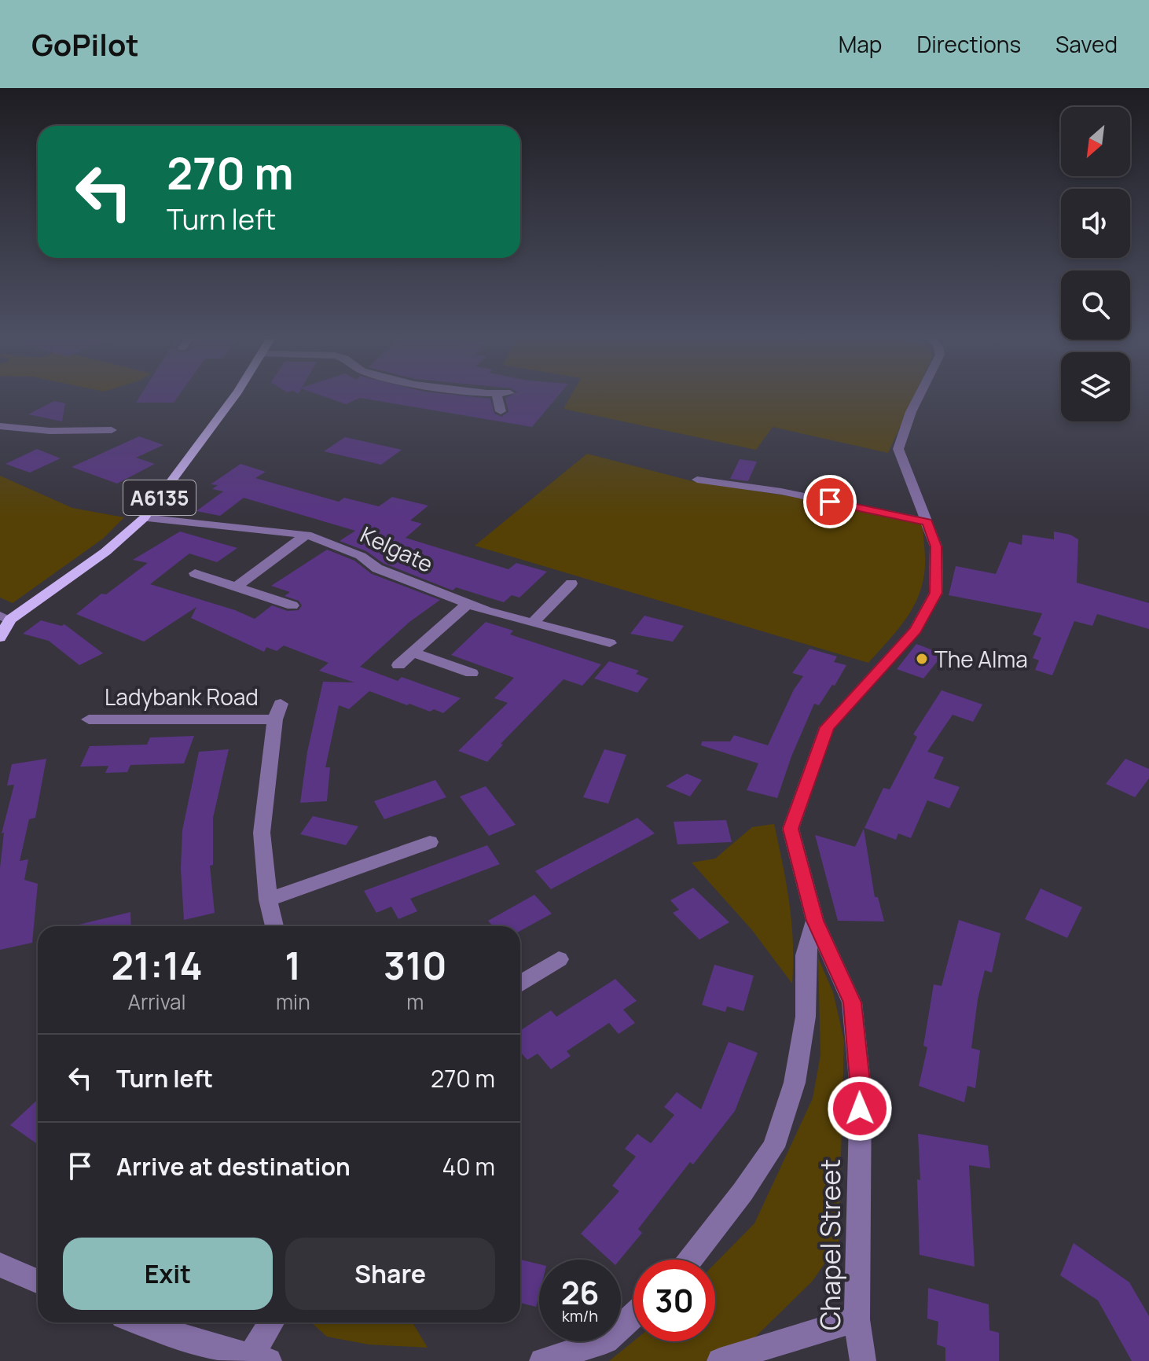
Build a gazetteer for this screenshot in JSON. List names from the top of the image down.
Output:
{
  "streets": {
    "main road": ["A6135"],
    "street": ["Kelgate", "Ladybank Road", "Chapel Street"]
  },
  "crossings": [
    ["A6135", "Kelgate"]
  ],
  "places": ["The Alma"],
  "north": "bottom left",
  "page": {
    "header": "GoPilot",
    "nav": ["Map", "Directions", "Saved"],
    "turn": ["270 m", "Turn left"],
    "eta": [
      "21:14",
      "Arrival",
      "1",
      "min",
      "310",
      "m"
    ],
    "list": [
      {
        "name": "Turn left",
        "value": "270 m"
      },
      {
        "name": "Arrive at destination",
        "value": "40 m"
      }
    ],
    "buttons": ["Exit", "Share"],
    "speed": "26 km/h",
    "limit": "30"
  }
}
